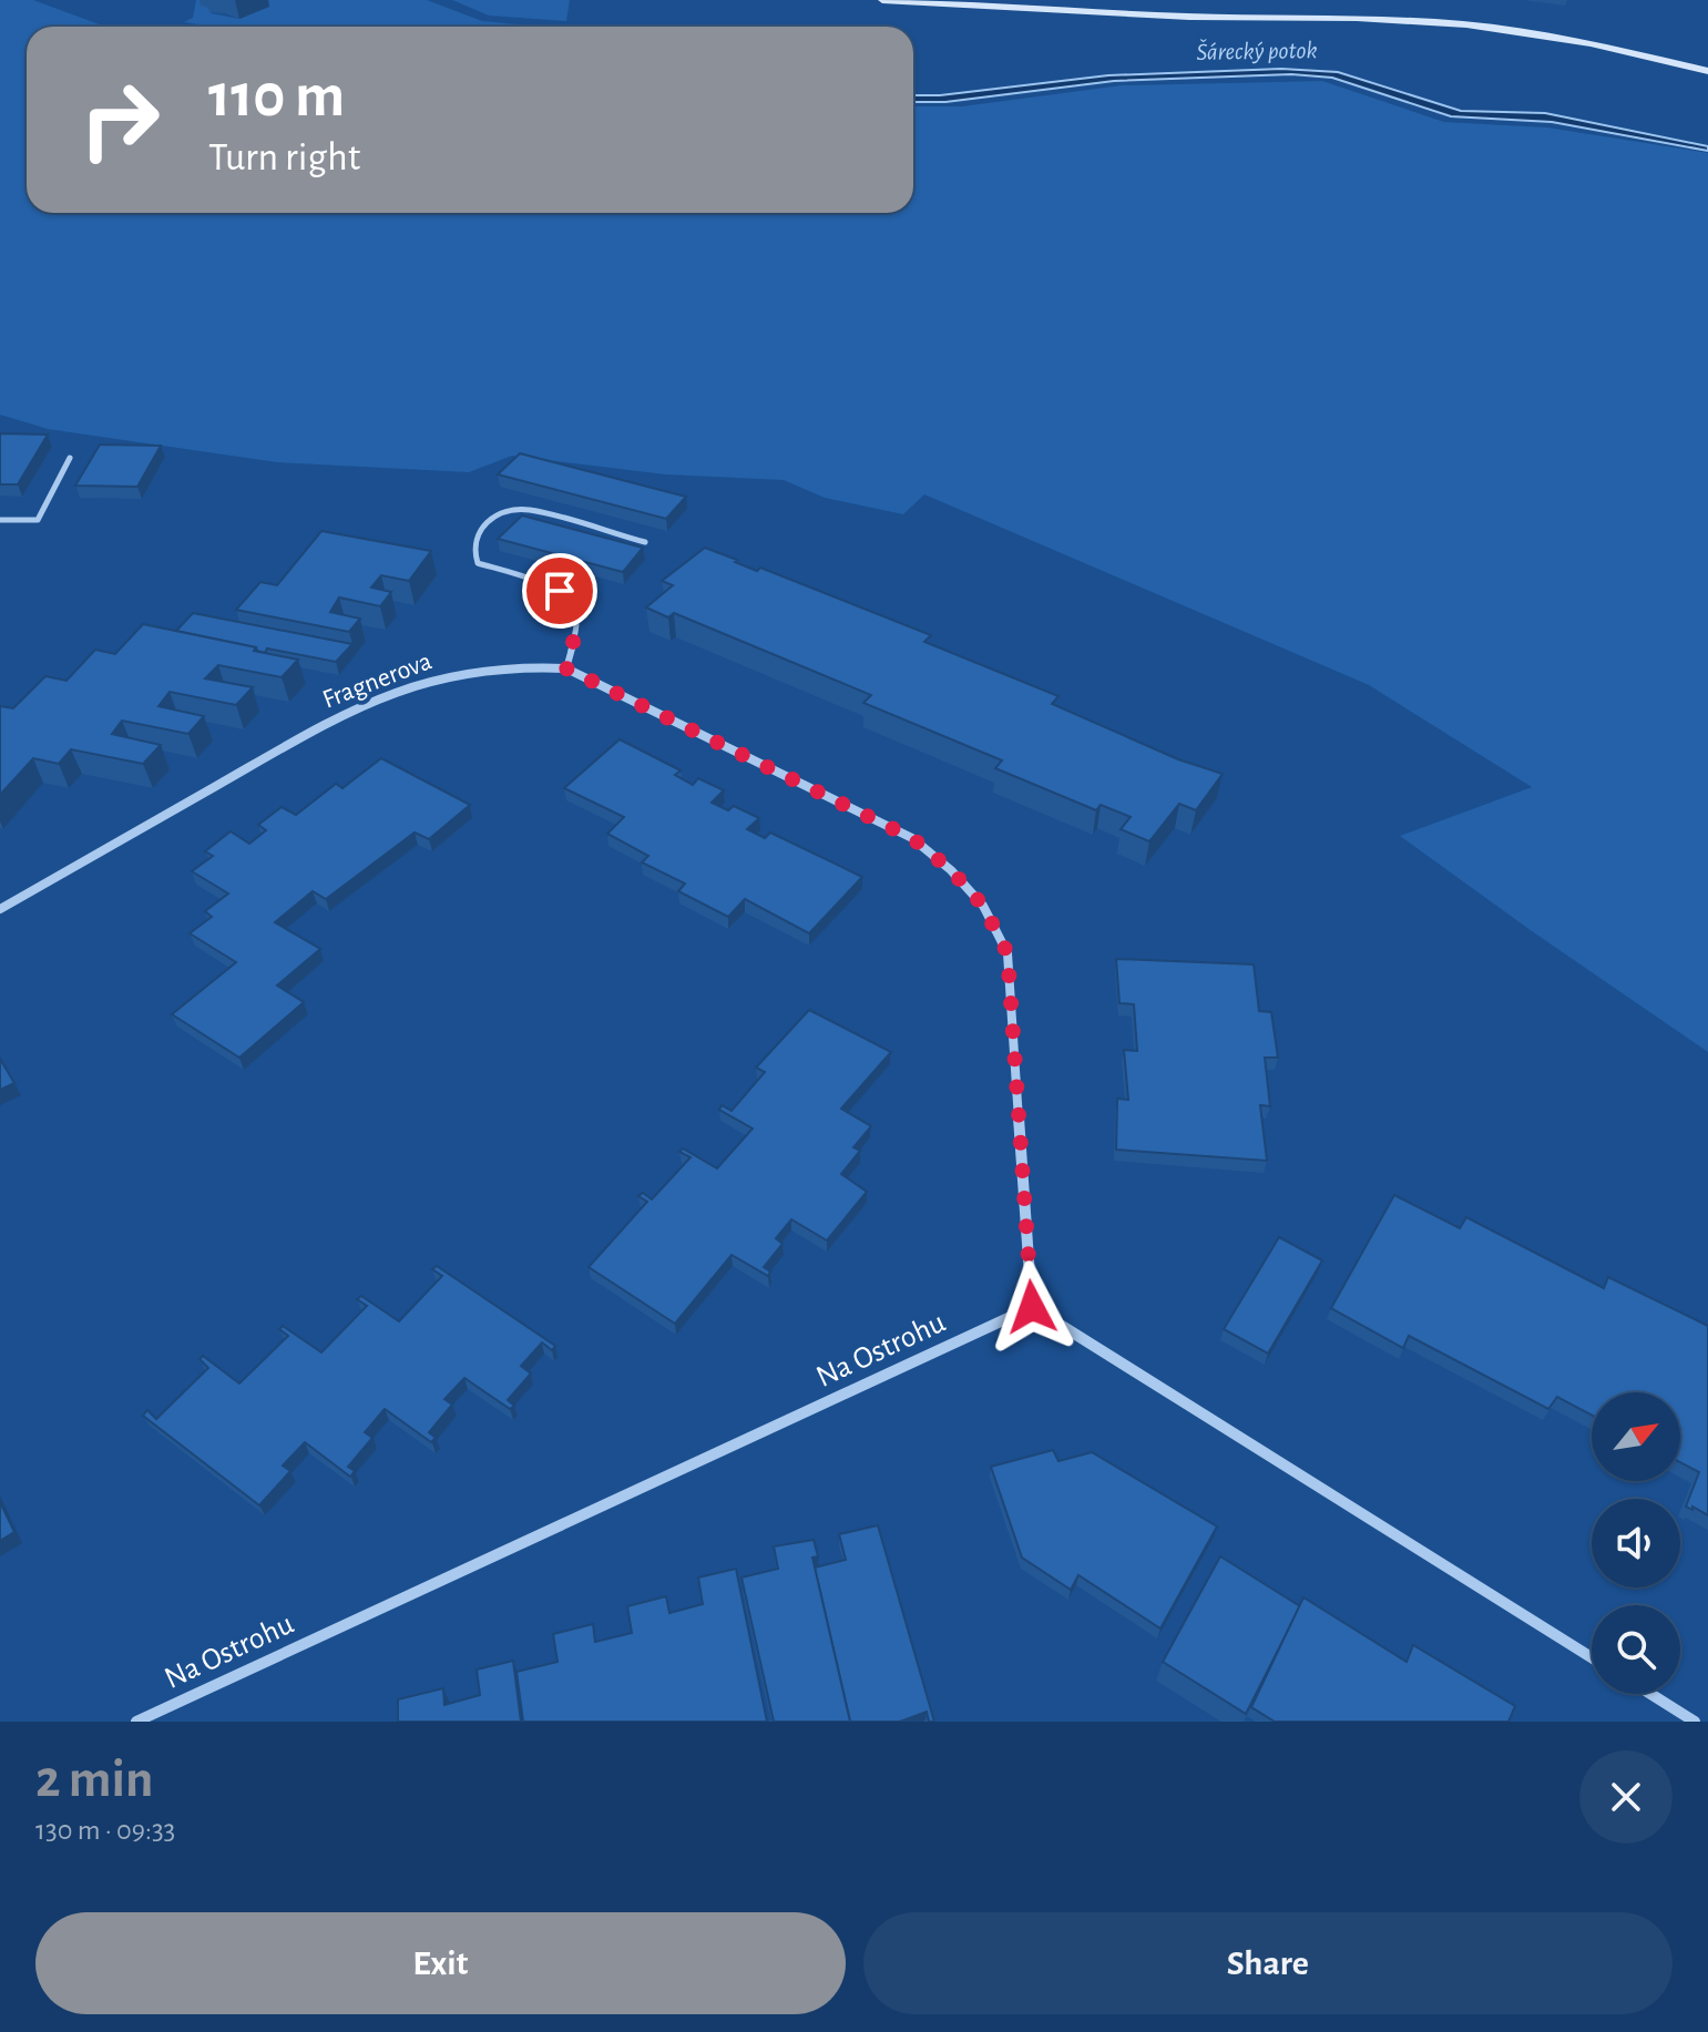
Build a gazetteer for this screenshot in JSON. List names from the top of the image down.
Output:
{
  "streets": {
    "street": ["Fragnerova", "Na Ostrohu"]
  },
  "crossings": [
    ["Fragnerova", "Na Ostrohu"]
  ],
  "water": ["Šárecký potok"],
  "north": "top right",
  "page": {
    "turn": ["110 m", "Turn right"],
    "heading": ["2 min", "130 m · 09:33"],
    "buttons": ["Exit", "Share"]
  }
}
